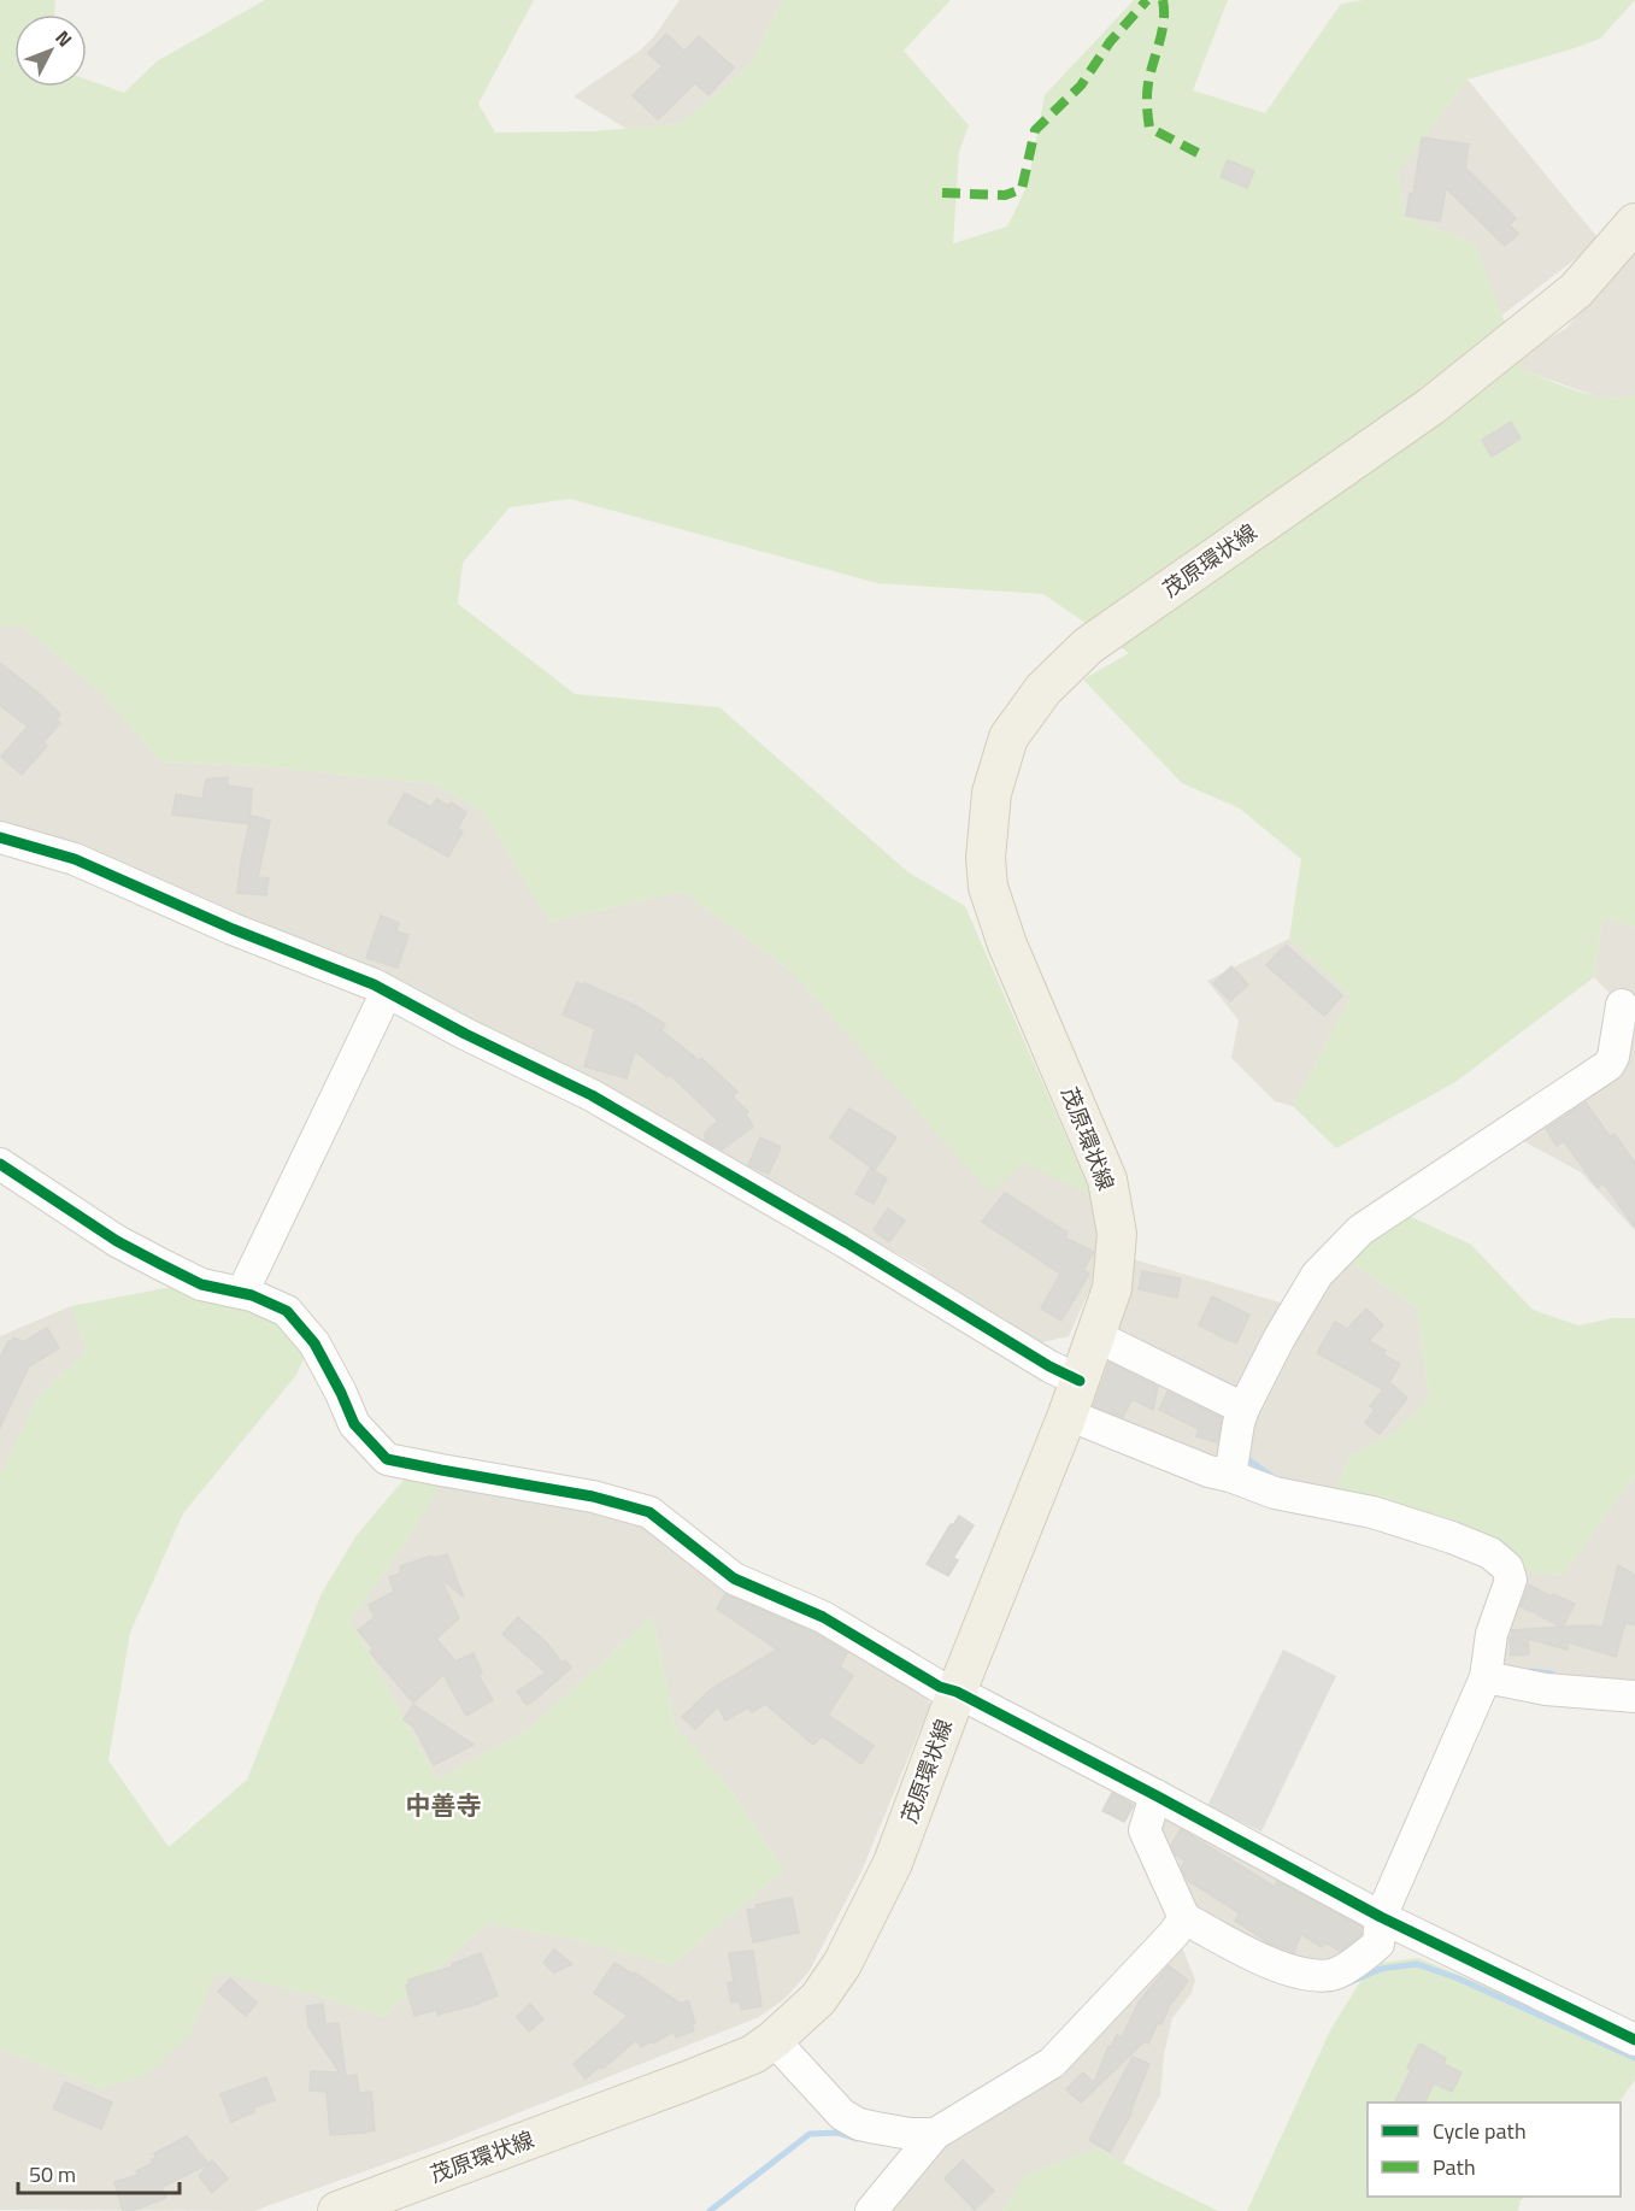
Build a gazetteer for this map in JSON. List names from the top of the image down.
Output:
{
  "streets": {
    "main road": ["茂原環状線"]
  },
  "districts": ["中善寺"],
  "legend": ["Cycle path", "Path"],
  "scale_bar": "50 m",
  "north": "top right"
}
